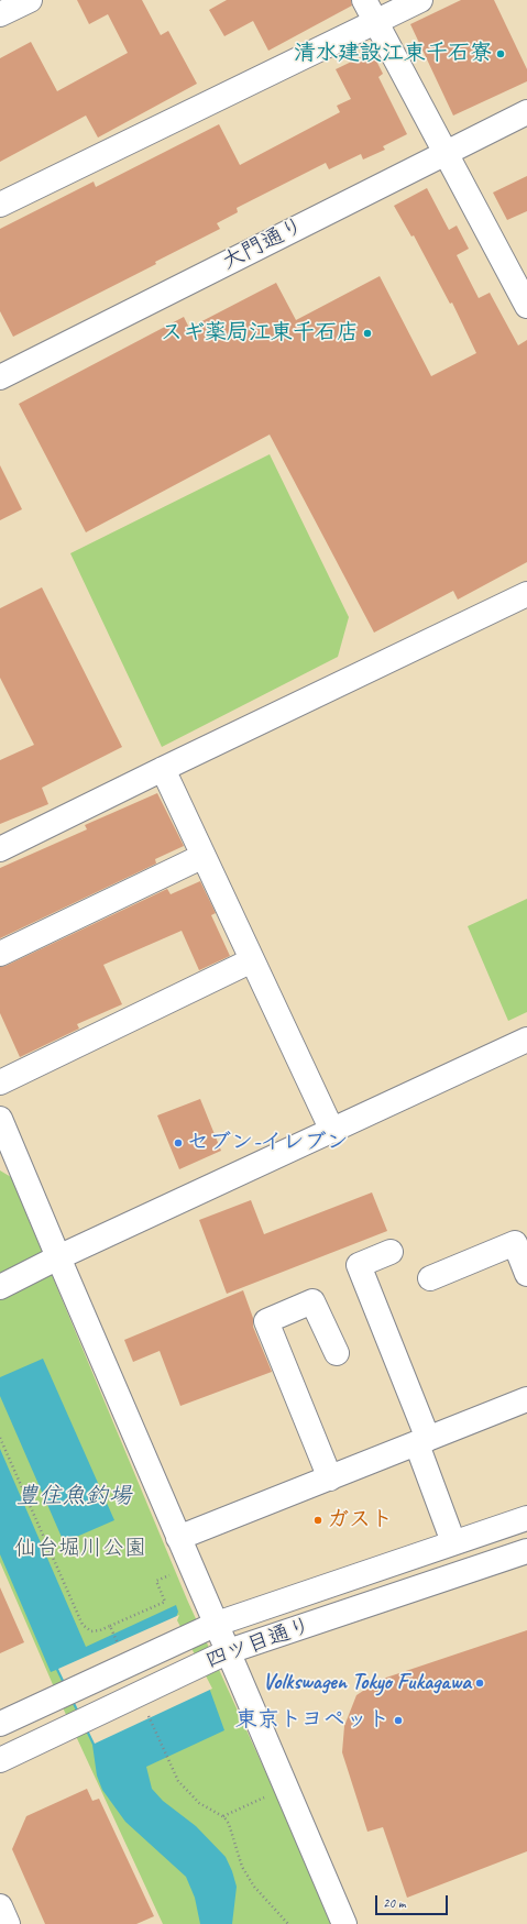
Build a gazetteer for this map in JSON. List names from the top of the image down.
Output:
{
  "streets": {
    "street": ["大門通り", "四ツ目通り"]
  },
  "water": ["豊住魚釣場"],
  "parks": ["仙台堀川公園"],
  "places": [
    "清水建設江東千石寮",
    "スギ薬局江東千石店",
    "セブン-イレブン",
    "ガスト",
    "Volkswagen Tokyo Fukagawa",
    "東京トヨペット"
  ],
  "scale_bar": "20 m"
}
